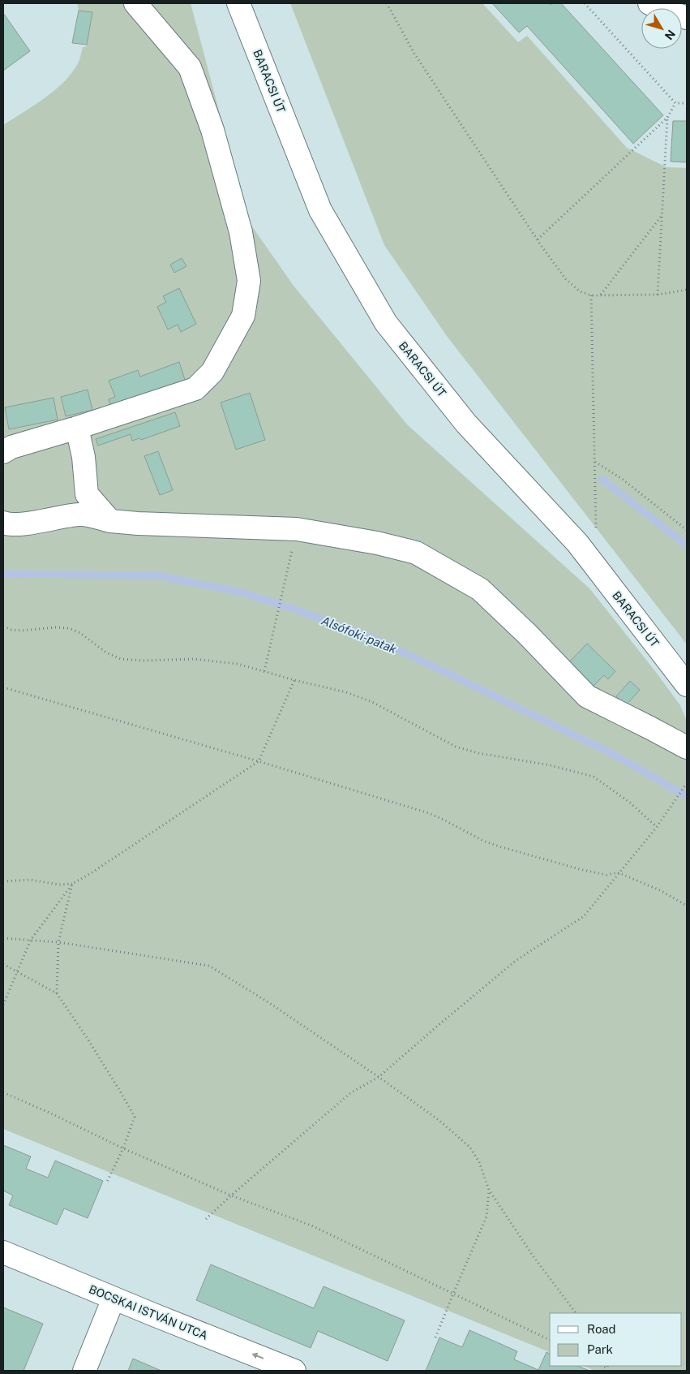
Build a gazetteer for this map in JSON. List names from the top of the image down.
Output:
{
  "streets": {
    "street": ["BARACSI ÚT", "BOCSKAI ISTVÁN UTCA"]
  },
  "one_way": ["BOCSKAI ISTVÁN UTCA"],
  "water": ["Alsófoki-patak"],
  "legend": ["Road", "Park"],
  "north": "bottom right"
}
